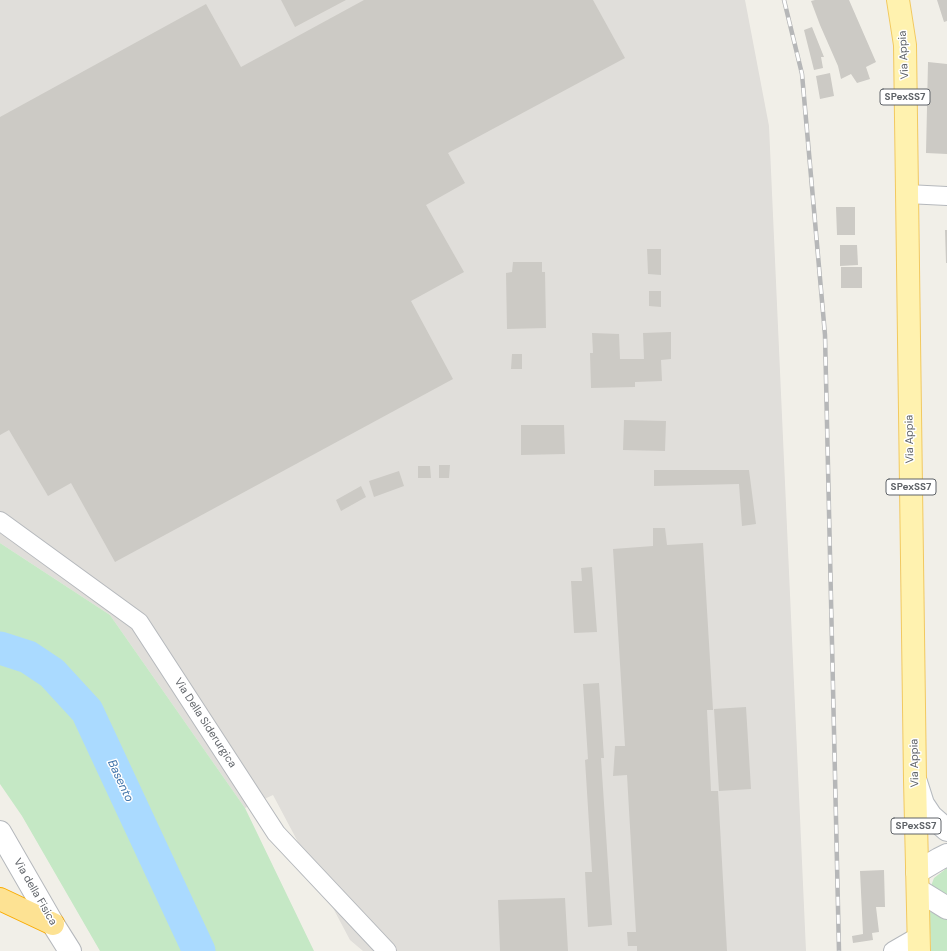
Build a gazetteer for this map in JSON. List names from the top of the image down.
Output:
{
  "streets": {
    "main road": ["Via Appia", "SPexSS7"],
    "street": ["Via Della Siderurgica", "Via della Fisica"]
  },
  "water": ["Basento"]
}
